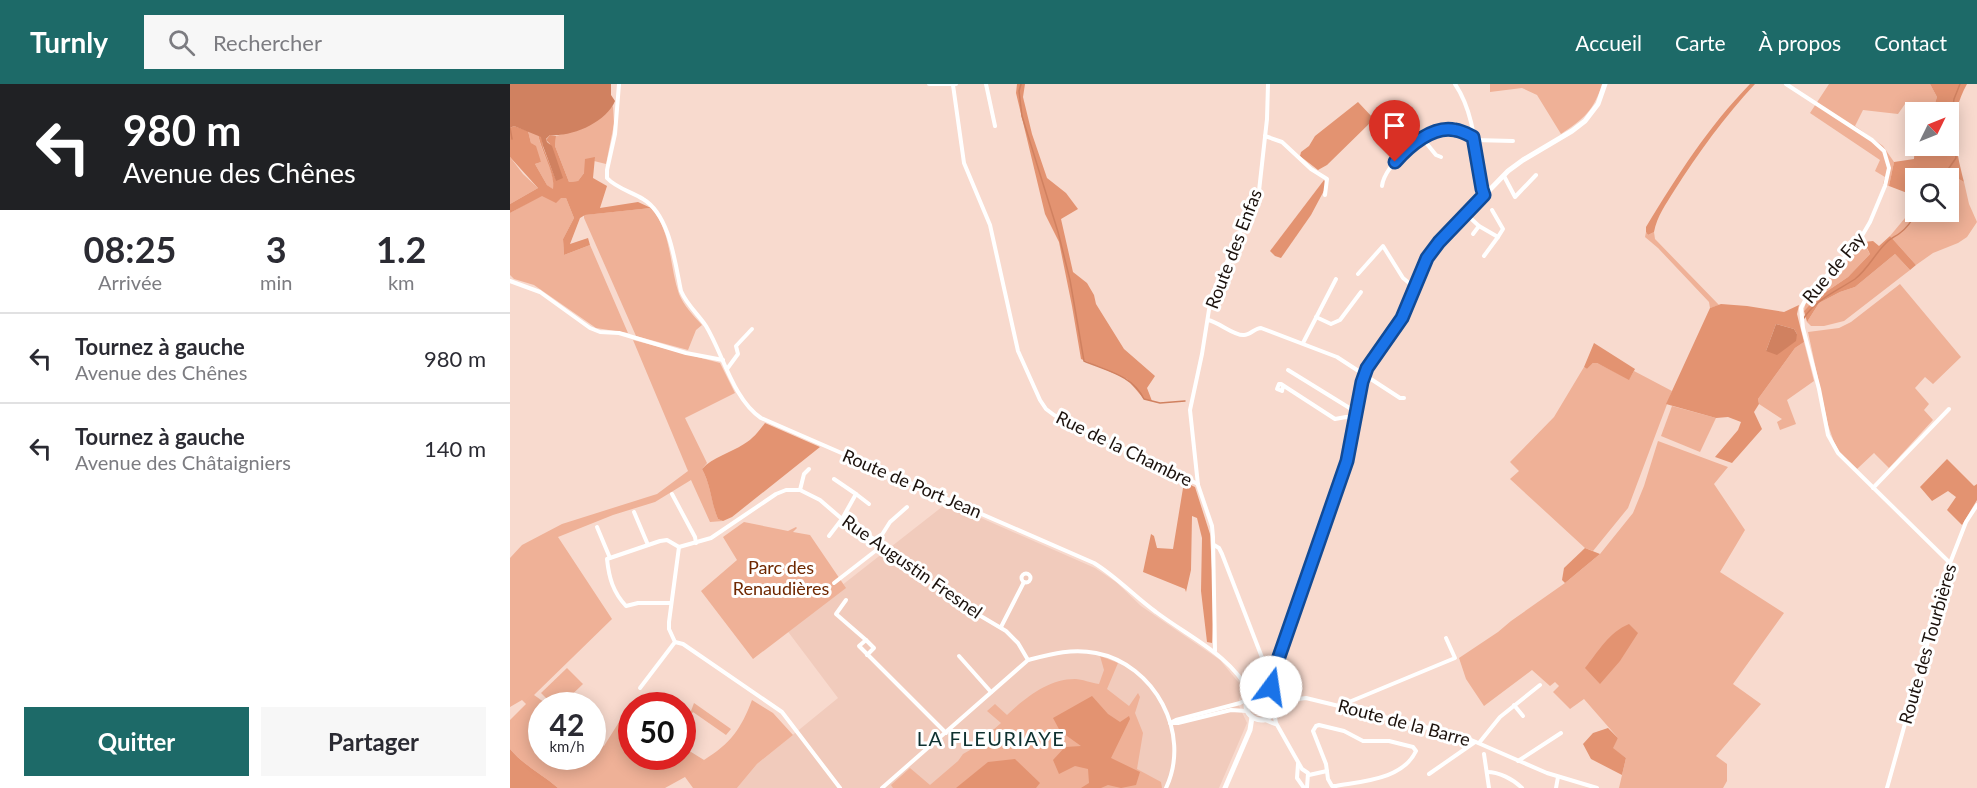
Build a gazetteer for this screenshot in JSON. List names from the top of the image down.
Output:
{
  "streets": {
    "street": [
      "Route des Enfas",
      "Rue de Fay",
      "Rue de la Chambre",
      "Route de Port Jean",
      "Rue Augustin Fresnel",
      "Route des Tourbières",
      "Route de la Barre"
    ]
  },
  "crossings": [
    ["Route des Enfas", "Rue de la Chambre"],
    ["Rue de la Chambre", "Route de Port Jean"],
    ["Route de Port Jean", "Route de la Barre"]
  ],
  "districts": ["LA FLEURIAYE"],
  "parks": ["Parc des Renaudières"],
  "north": "top right",
  "page": {
    "header": "Turnly",
    "search": "Rechercher",
    "nav": [
      "Accueil",
      "Carte",
      "À propos",
      "Contact"
    ],
    "turn": ["980 m", "Avenue des Chênes"],
    "eta": [
      "08:25",
      "Arrivée",
      "3",
      "min",
      "1.2",
      "km"
    ],
    "list": [
      {
        "name": "Tournez à gauche",
        "note": "Avenue des Chênes",
        "value": "980 m"
      },
      {
        "name": "Tournez à gauche",
        "note": "Avenue des Châtaigniers",
        "value": "140 m"
      }
    ],
    "speed": "42 km/h",
    "limit": "50",
    "buttons": ["Quitter", "Partager"]
  }
}
